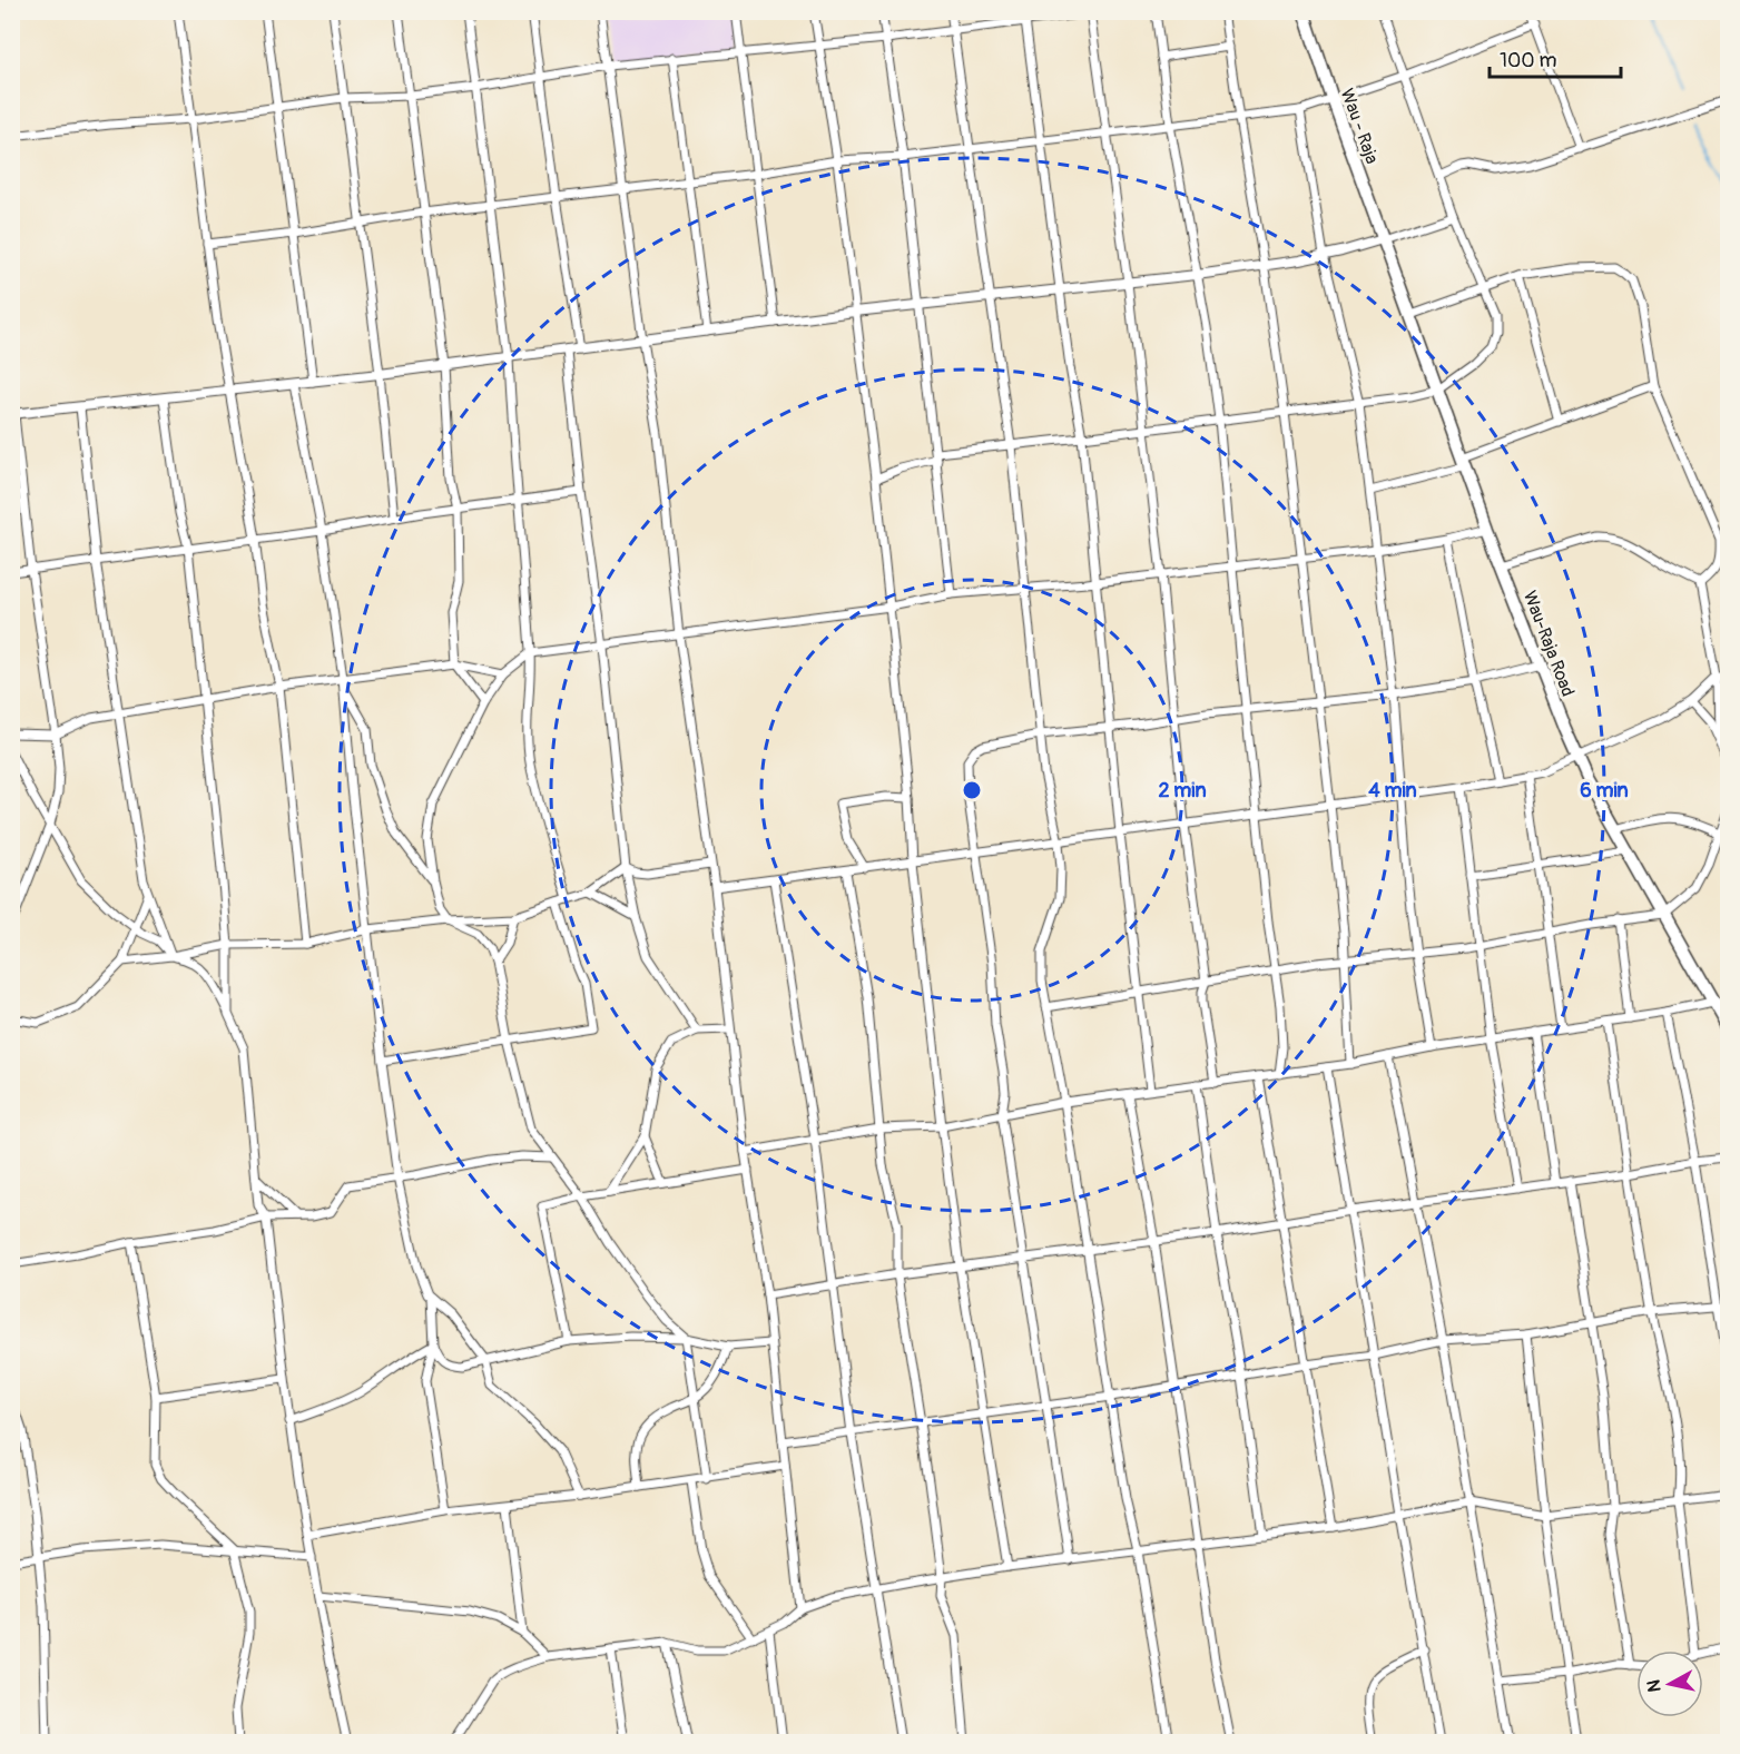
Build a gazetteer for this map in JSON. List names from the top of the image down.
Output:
{
  "streets": {
    "main road": ["Wau - Raja", "Wau-Raja Road"]
  },
  "crossings": [
    ["Wau - Raja", "Wau-Raja Road"]
  ],
  "scale_bar": "100 m",
  "north": "left",
  "rings": ["2 min", "4 min", "6 min"]
}
